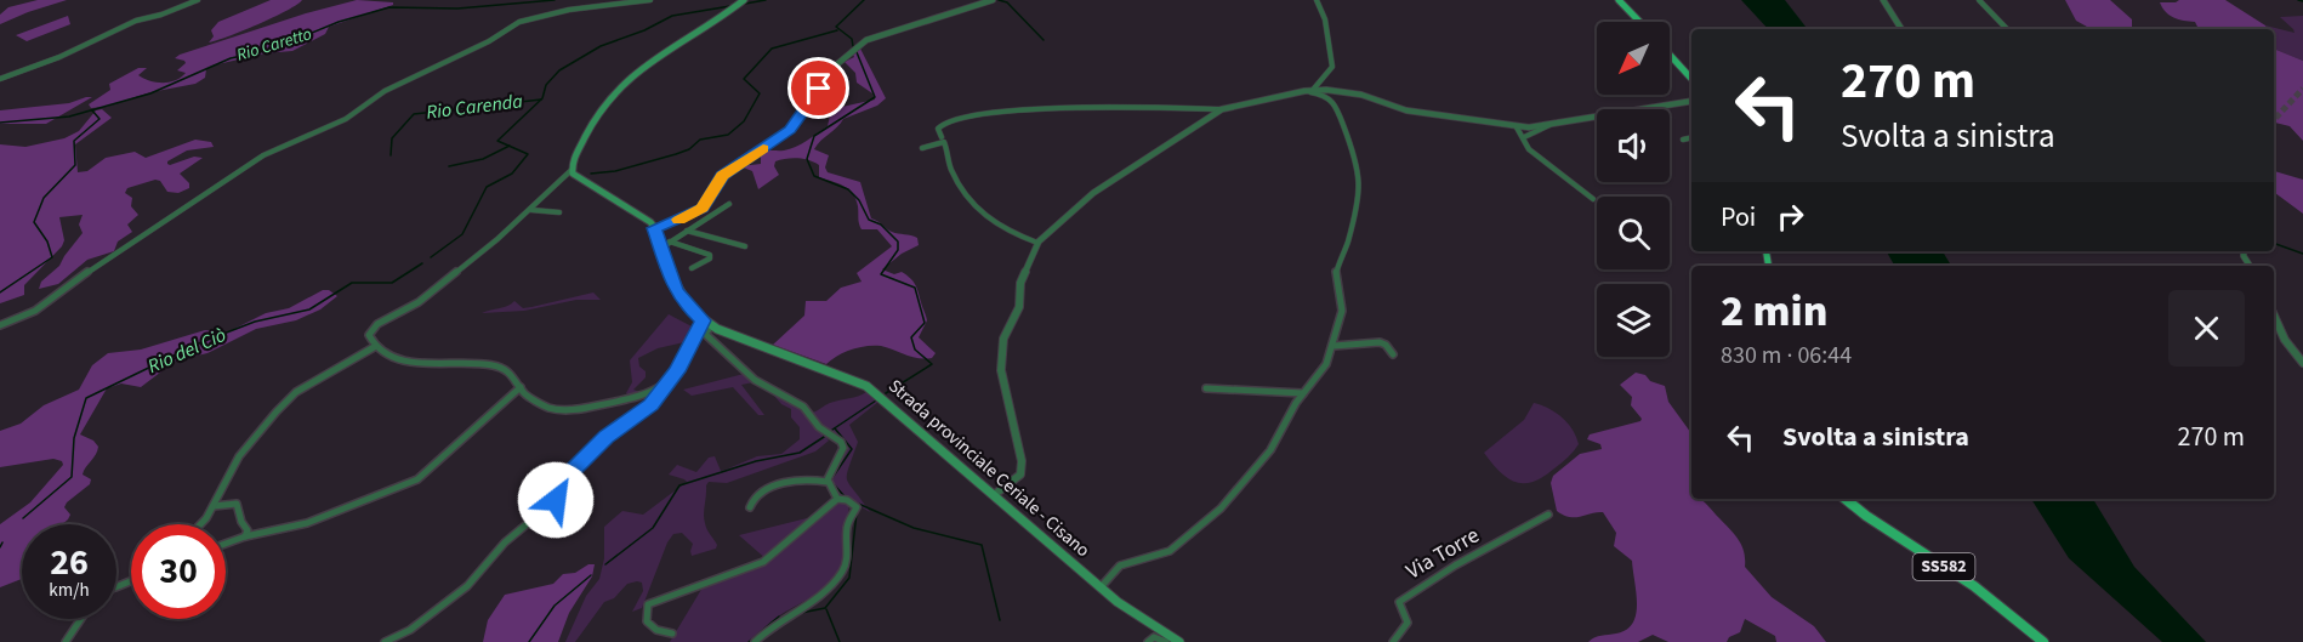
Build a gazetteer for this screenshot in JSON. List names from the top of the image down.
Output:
{
  "streets": {
    "main road": ["Strada provinciale Ceriale - Cisano", "SS582"],
    "street": ["Via Torre"]
  },
  "water": ["Rio Caretto", "Rio Carenda", "Rio del Ciò"],
  "north": "bottom left",
  "page": {
    "turn": ["270 m", "Svolta a sinistra"],
    "then": "Poi",
    "heading": ["2 min", "830 m · 06:44"],
    "list": [
      {
        "name": "Svolta a sinistra",
        "value": "270 m"
      }
    ],
    "speed": "26 km/h",
    "limit": "30"
  }
}
